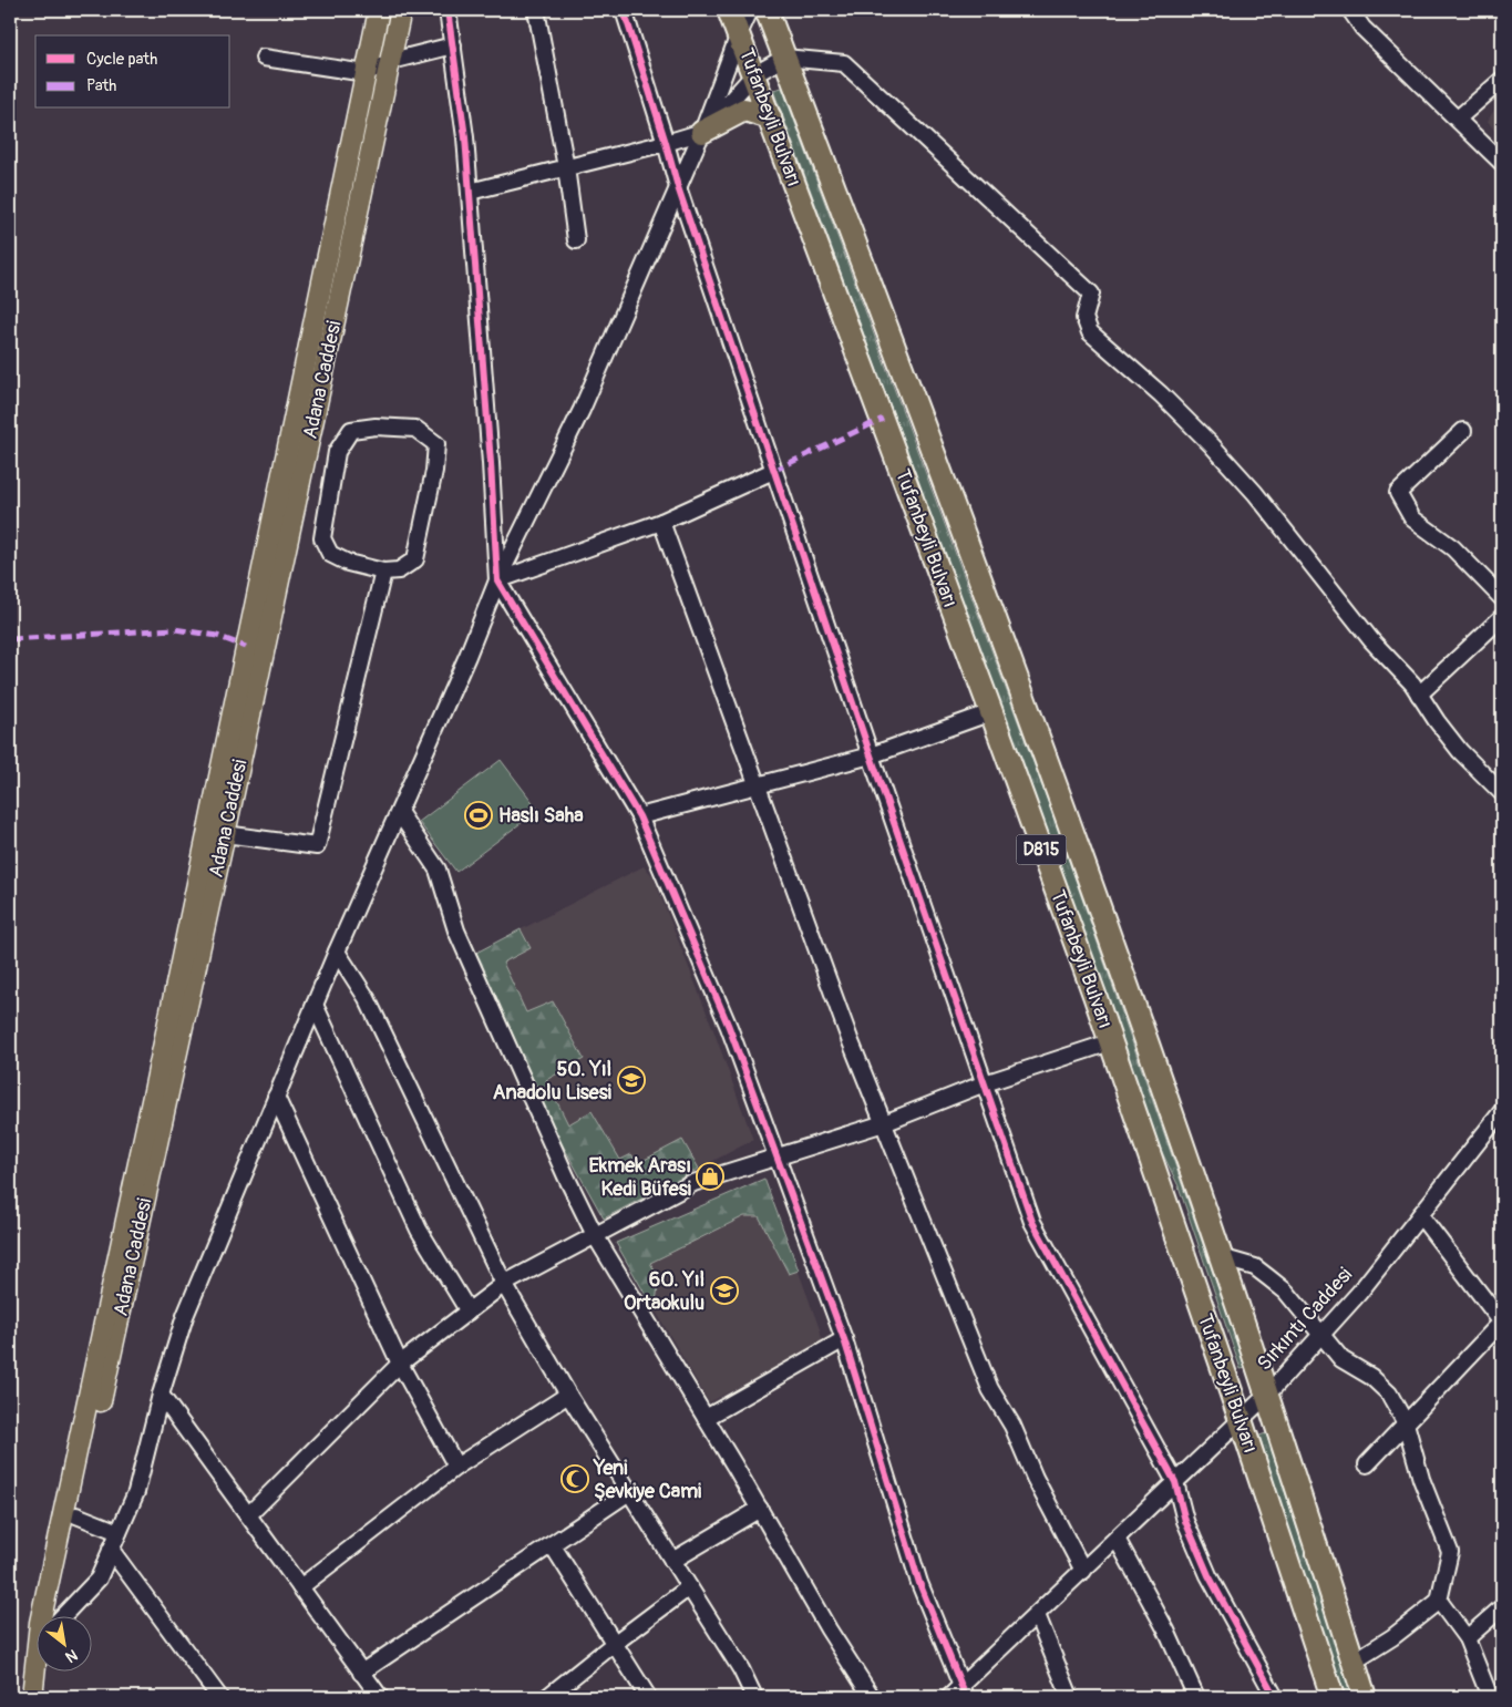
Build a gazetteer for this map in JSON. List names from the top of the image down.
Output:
{
  "streets": {
    "highway": ["Tufanbeyli Bulvarı", "D815"],
    "main road": ["Adana Caddesi"],
    "street": ["Sırkıntı Caddesi"]
  },
  "crossings": [
    ["Tufanbeyli Bulvarı", "Sırkıntı Caddesi"]
  ],
  "places": {
    "sports": ["Haslı Saha"],
    "school or university": ["50. Yıl Anadolu Lisesi", "60. Yıl Ortaokulu"],
    "shop": ["Ekmek Arası Kedi Büfesi"],
    "mosque": ["Yeni Şevkiye Cami"]
  },
  "legend": ["Cycle path", "Path"],
  "north": "bottom right"
}
